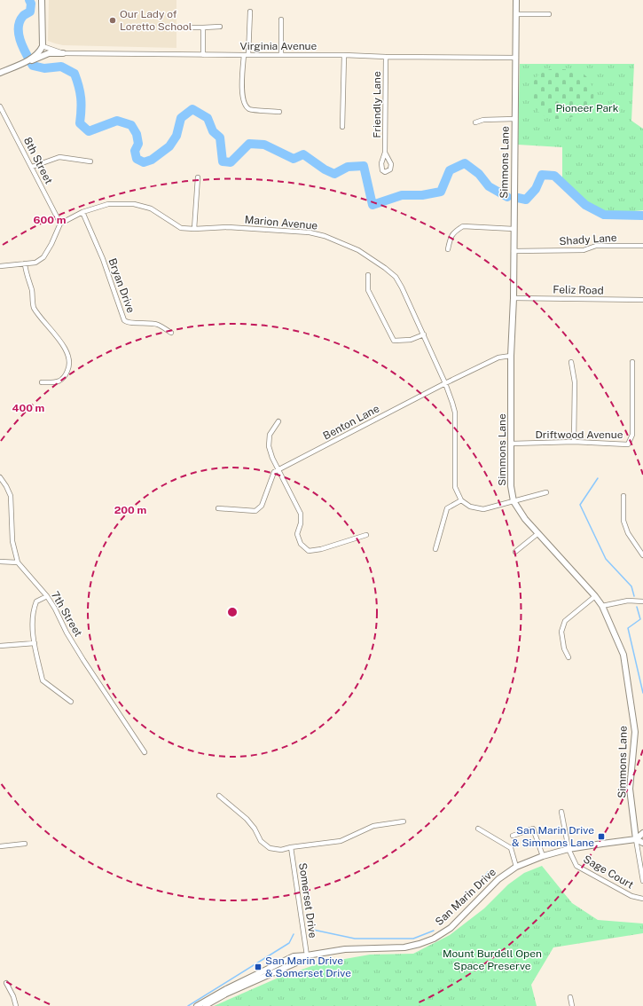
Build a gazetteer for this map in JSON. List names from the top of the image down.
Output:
{
  "streets": {
    "street": [
      "Virginia Avenue",
      "Friendly Lane",
      "8th Street",
      "Simmons Lane",
      "Marion Avenue",
      "Shady Lane",
      "Bryan Drive",
      "Feliz Road",
      "Benton Lane",
      "Driftwood Avenue",
      "7th Street",
      "Sage Court",
      "San Marin Drive",
      "Somerset Drive"
    ]
  },
  "crossings": [
    ["Virginia Avenue", "Friendly Lane"],
    ["Virginia Avenue", "Simmons Lane"],
    ["8th Street", "Marion Avenue"],
    ["Simmons Lane", "Shady Lane"],
    ["Simmons Lane", "Feliz Road"],
    ["Simmons Lane", "Benton Lane"],
    ["Simmons Lane", "Driftwood Avenue"],
    ["Simmons Lane", "San Marin Drive"],
    ["Marion Avenue", "Bryan Drive"],
    ["Marion Avenue", "Benton Lane"],
    ["Sage Court", "San Marin Drive"],
    ["San Marin Drive", "Somerset Drive"]
  ],
  "parks": ["Pioneer Park", "Mount Burdell Open Space Preserve"],
  "places": {
    "other": ["Our Lady of Loretto School"],
    "transit": ["San Marin Drive & Simmons Lane", "San Marin Drive & Somerset Drive"]
  },
  "rings": ["600 m", "400 m", "200 m"]
}
